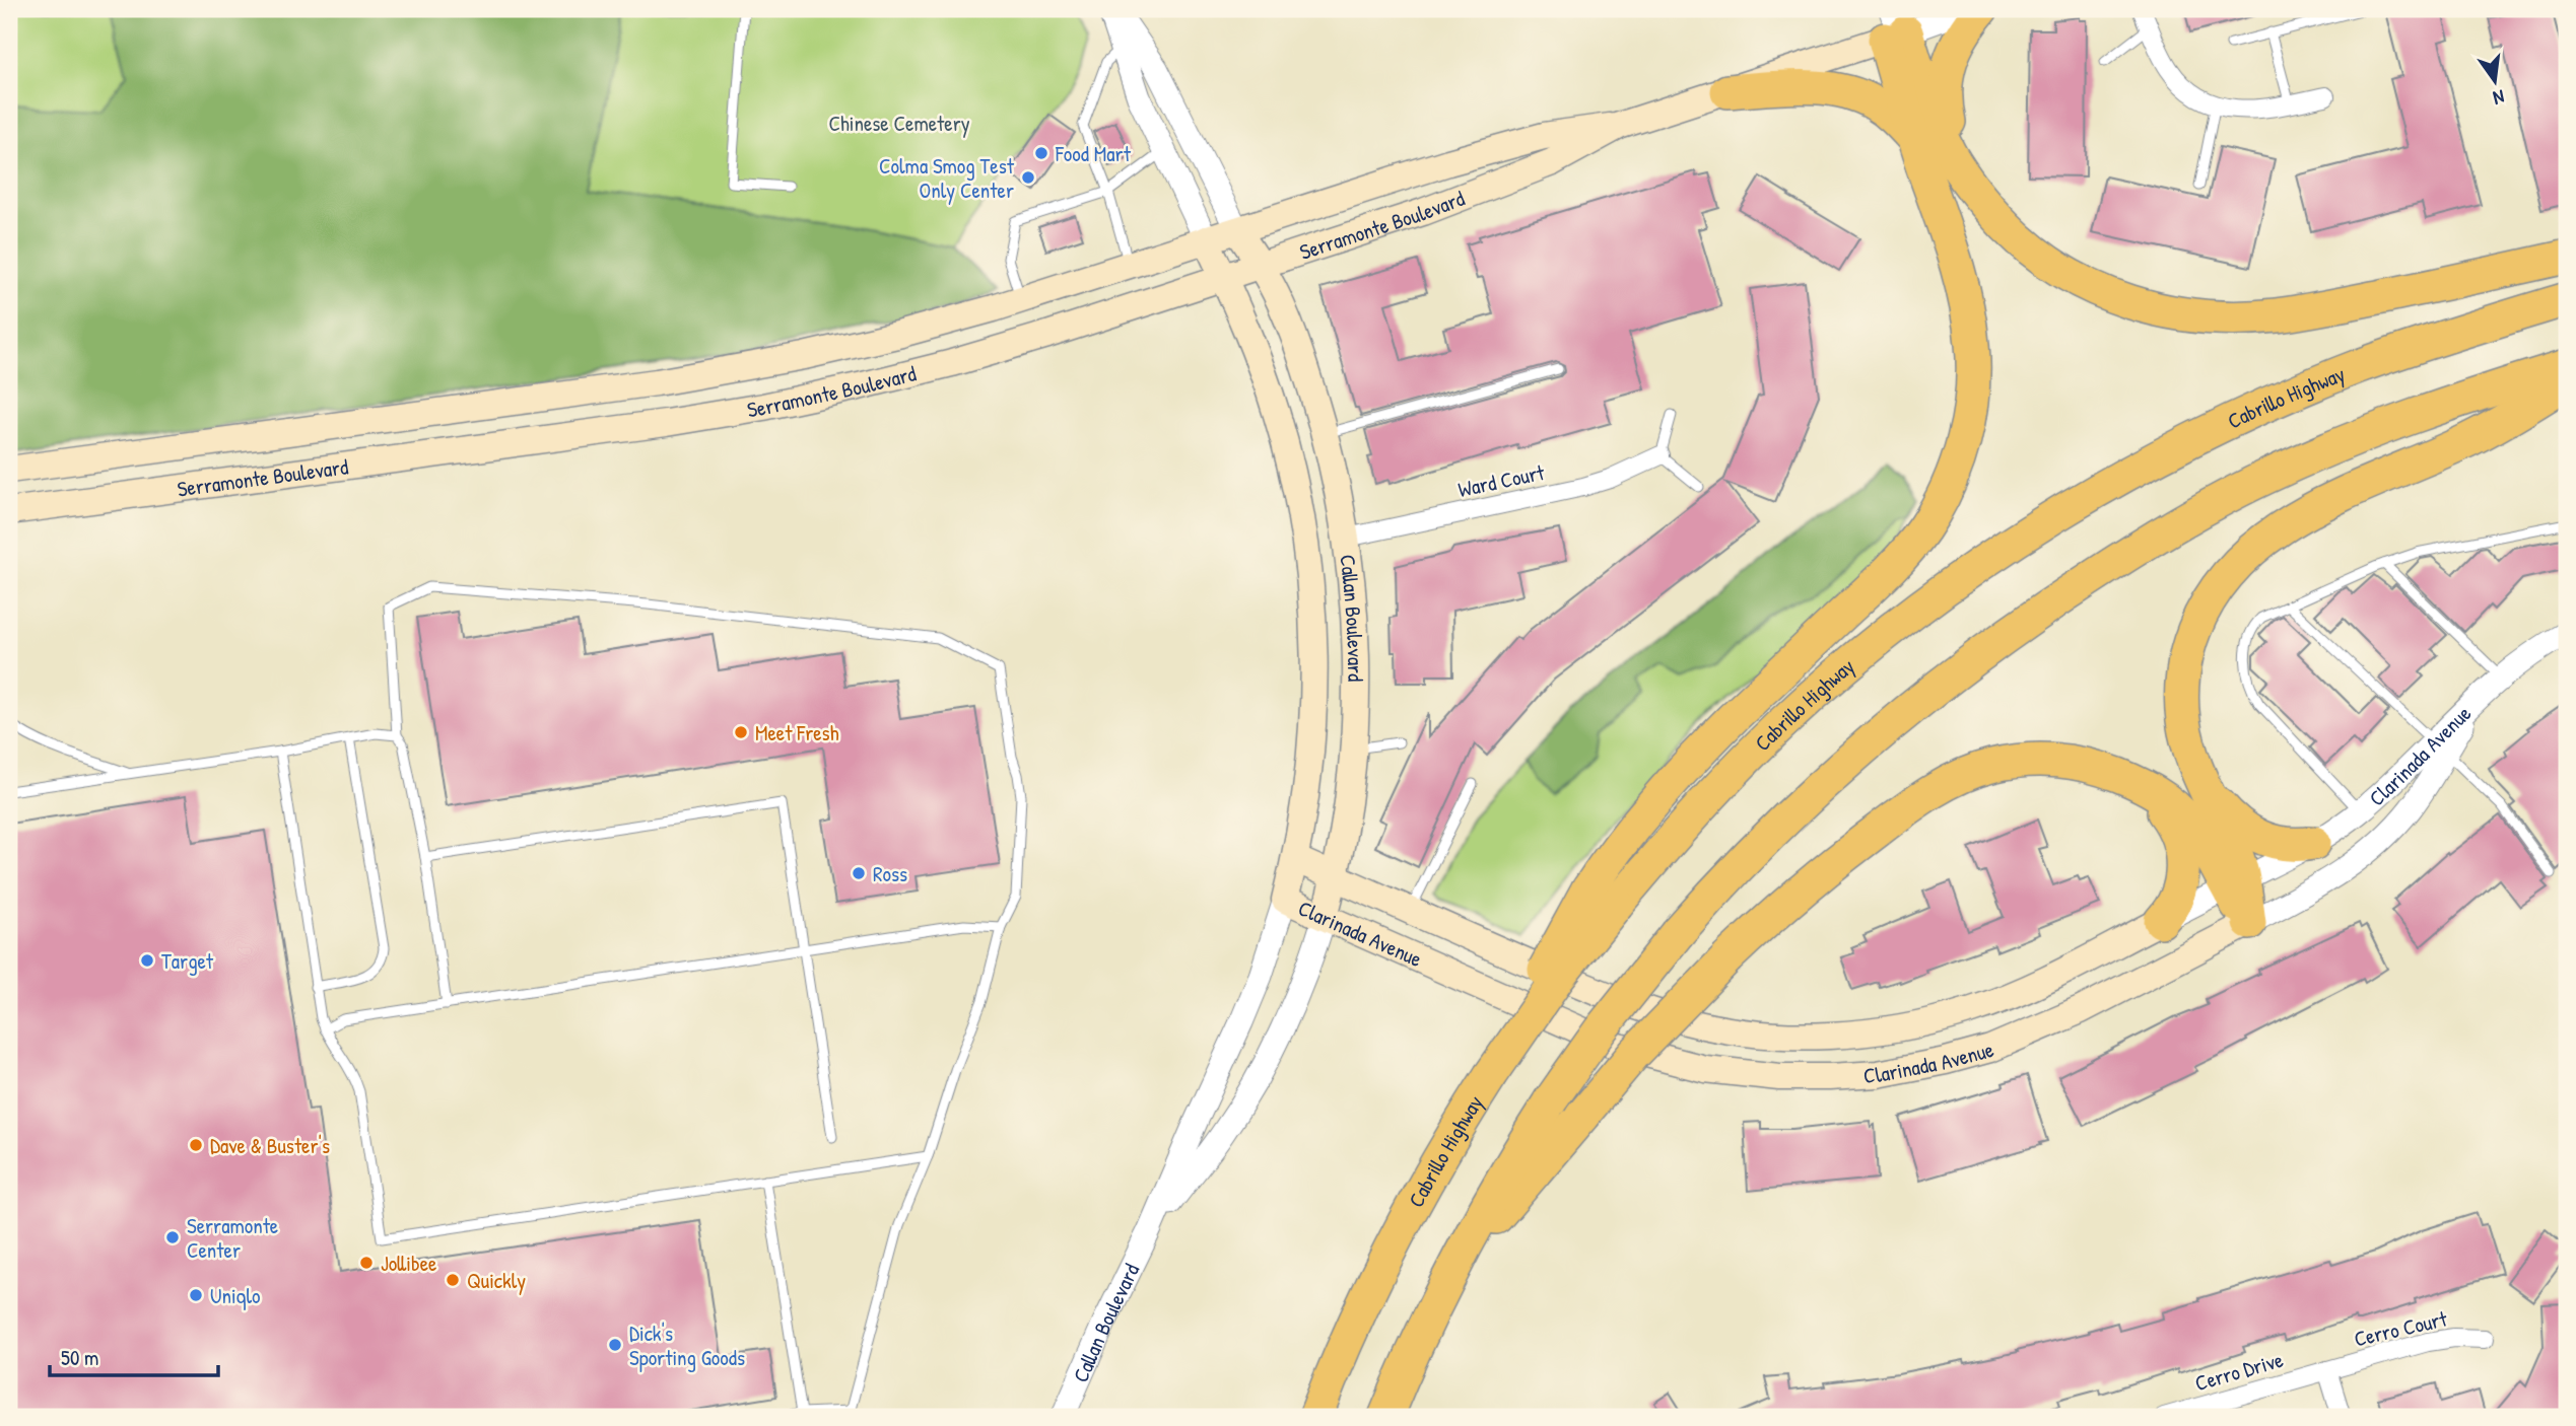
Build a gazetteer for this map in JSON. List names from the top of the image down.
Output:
{
  "streets": {
    "highway": ["Cabrillo Highway"],
    "main road": ["Serramonte Boulevard", "Callan Boulevard", "Clarinada Avenue"],
    "street": ["Ward Court", "Cerro Court", "Cerro Drive"]
  },
  "crossings": [
    ["Serramonte Boulevard", "Callan Boulevard"],
    ["Ward Court", "Callan Boulevard"],
    ["Callan Boulevard", "Clarinada Avenue"],
    ["Cerro Court", "Cerro Drive"]
  ],
  "parks": ["Chinese Cemetery"],
  "places": [
    "Food Mart",
    "Colma Smog Test Only Center",
    "Meet Fresh",
    "Ross",
    "Target",
    "Dave & Buster's",
    "Serramonte Center",
    "Jollibee",
    "Quickly",
    "Uniqlo",
    "Dick's Sporting Goods"
  ],
  "scale_bar": "50 m",
  "north": "bottom"
}
